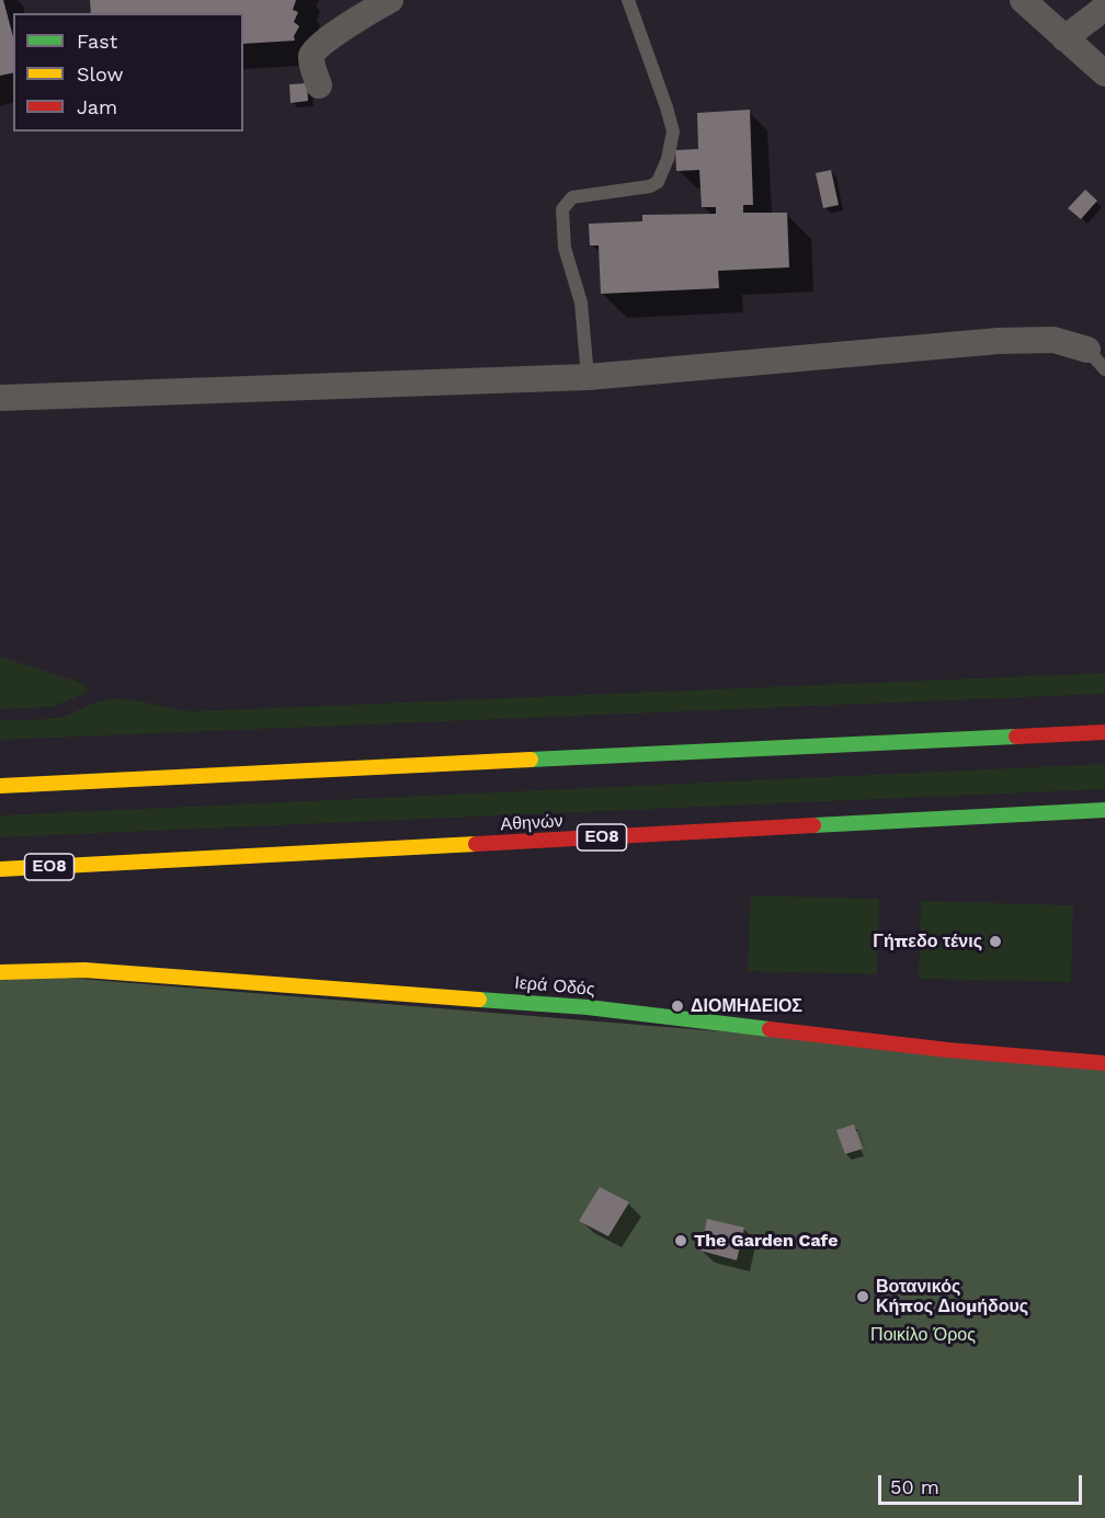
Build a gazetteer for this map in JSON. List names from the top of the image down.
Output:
{
  "streets": {
    "main road": ["Αθηνών", "ΕΟ8", "Ιερά Οδός"]
  },
  "parks": ["Ποικίλο Όρος"],
  "places": [
    "Γήπεδο τένις",
    "ΔΙΟΜΗΔΕΙΟΣ",
    "The Garden Cafe",
    "Βοτανικός Κήπος Διομήδους"
  ],
  "legend": ["Fast", "Slow", "Jam"],
  "scale_bar": "50 m"
}
